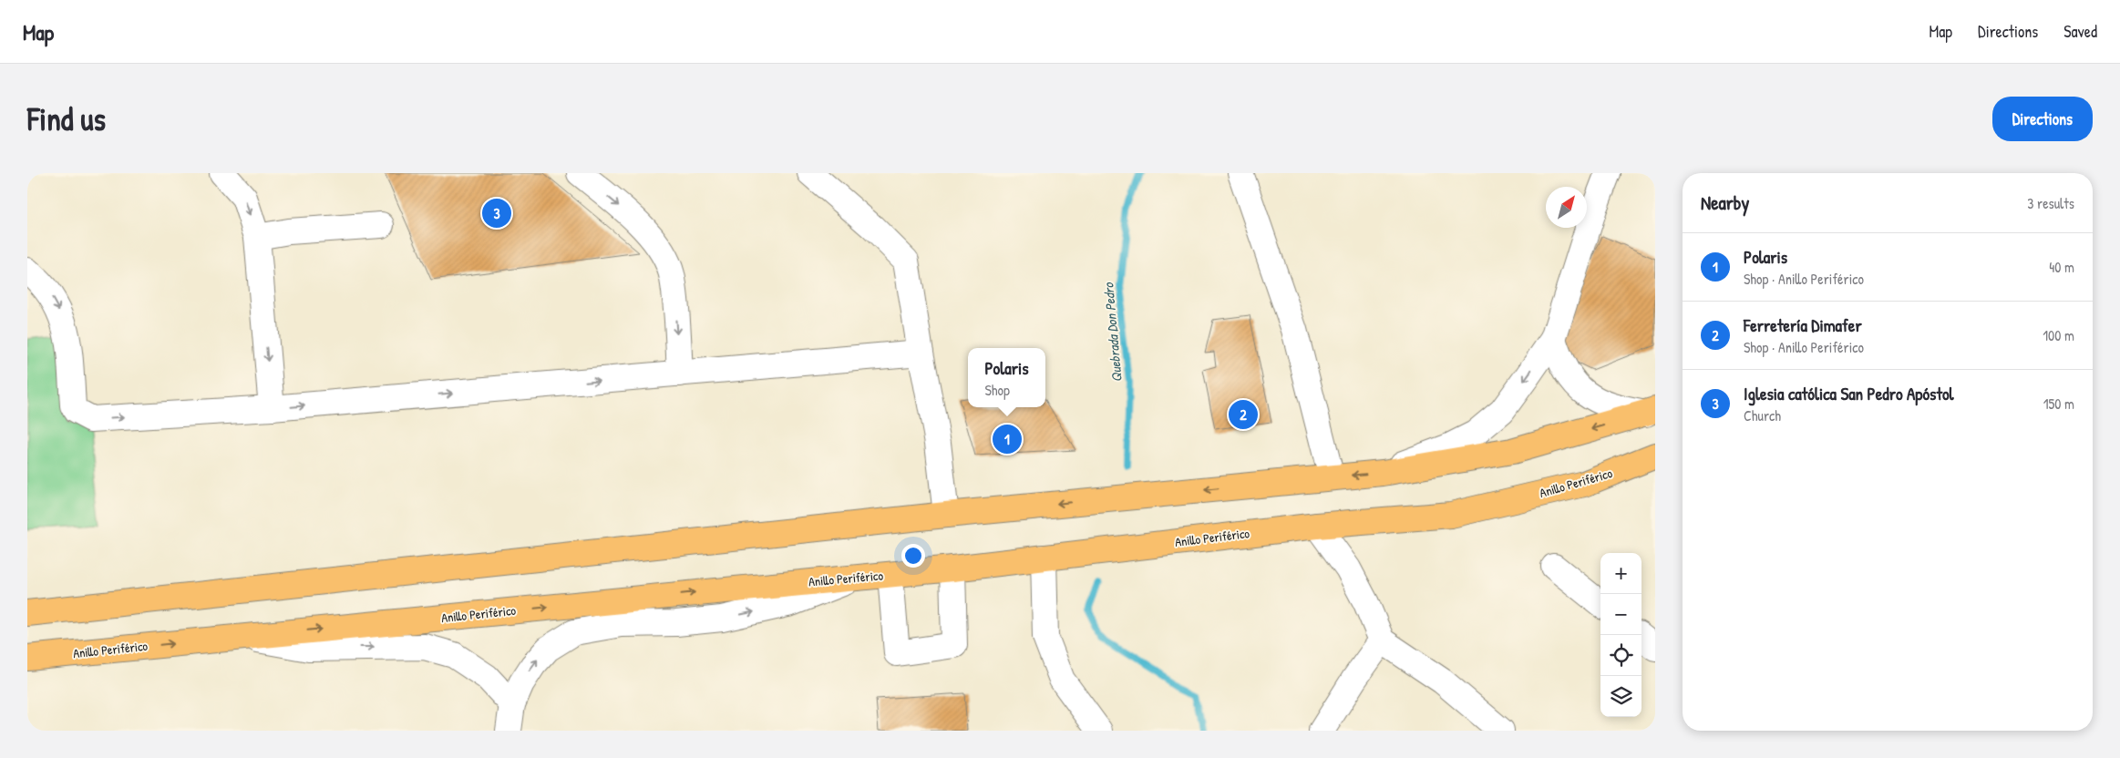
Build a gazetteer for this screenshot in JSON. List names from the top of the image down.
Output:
{
  "streets": {
    "highway": ["Anillo Periférico"]
  },
  "water": ["Quebrada Don Pedro"],
  "north": "top right",
  "page": {
    "header": "Map",
    "nav": ["Map", "Directions", "Saved"],
    "buttons": "Directions",
    "title": "Find us",
    "heading": ["Nearby", "3 results"],
    "pins": ["3", "2", "1"],
    "list": [
      {
        "mark": "1",
        "name": "Polaris",
        "note": "Shop · Anillo Periférico",
        "value": "40 m"
      },
      {
        "mark": "2",
        "name": "Ferretería Dimafer",
        "note": "Shop · Anillo Periférico",
        "value": "100 m"
      },
      {
        "mark": "3",
        "name": "Iglesia católica San Pedro Apóstol",
        "note": "Church",
        "value": "150 m"
      }
    ],
    "popup": ["Polaris", "Shop"],
    "map_buttons": ["+", "−"]
  }
}
